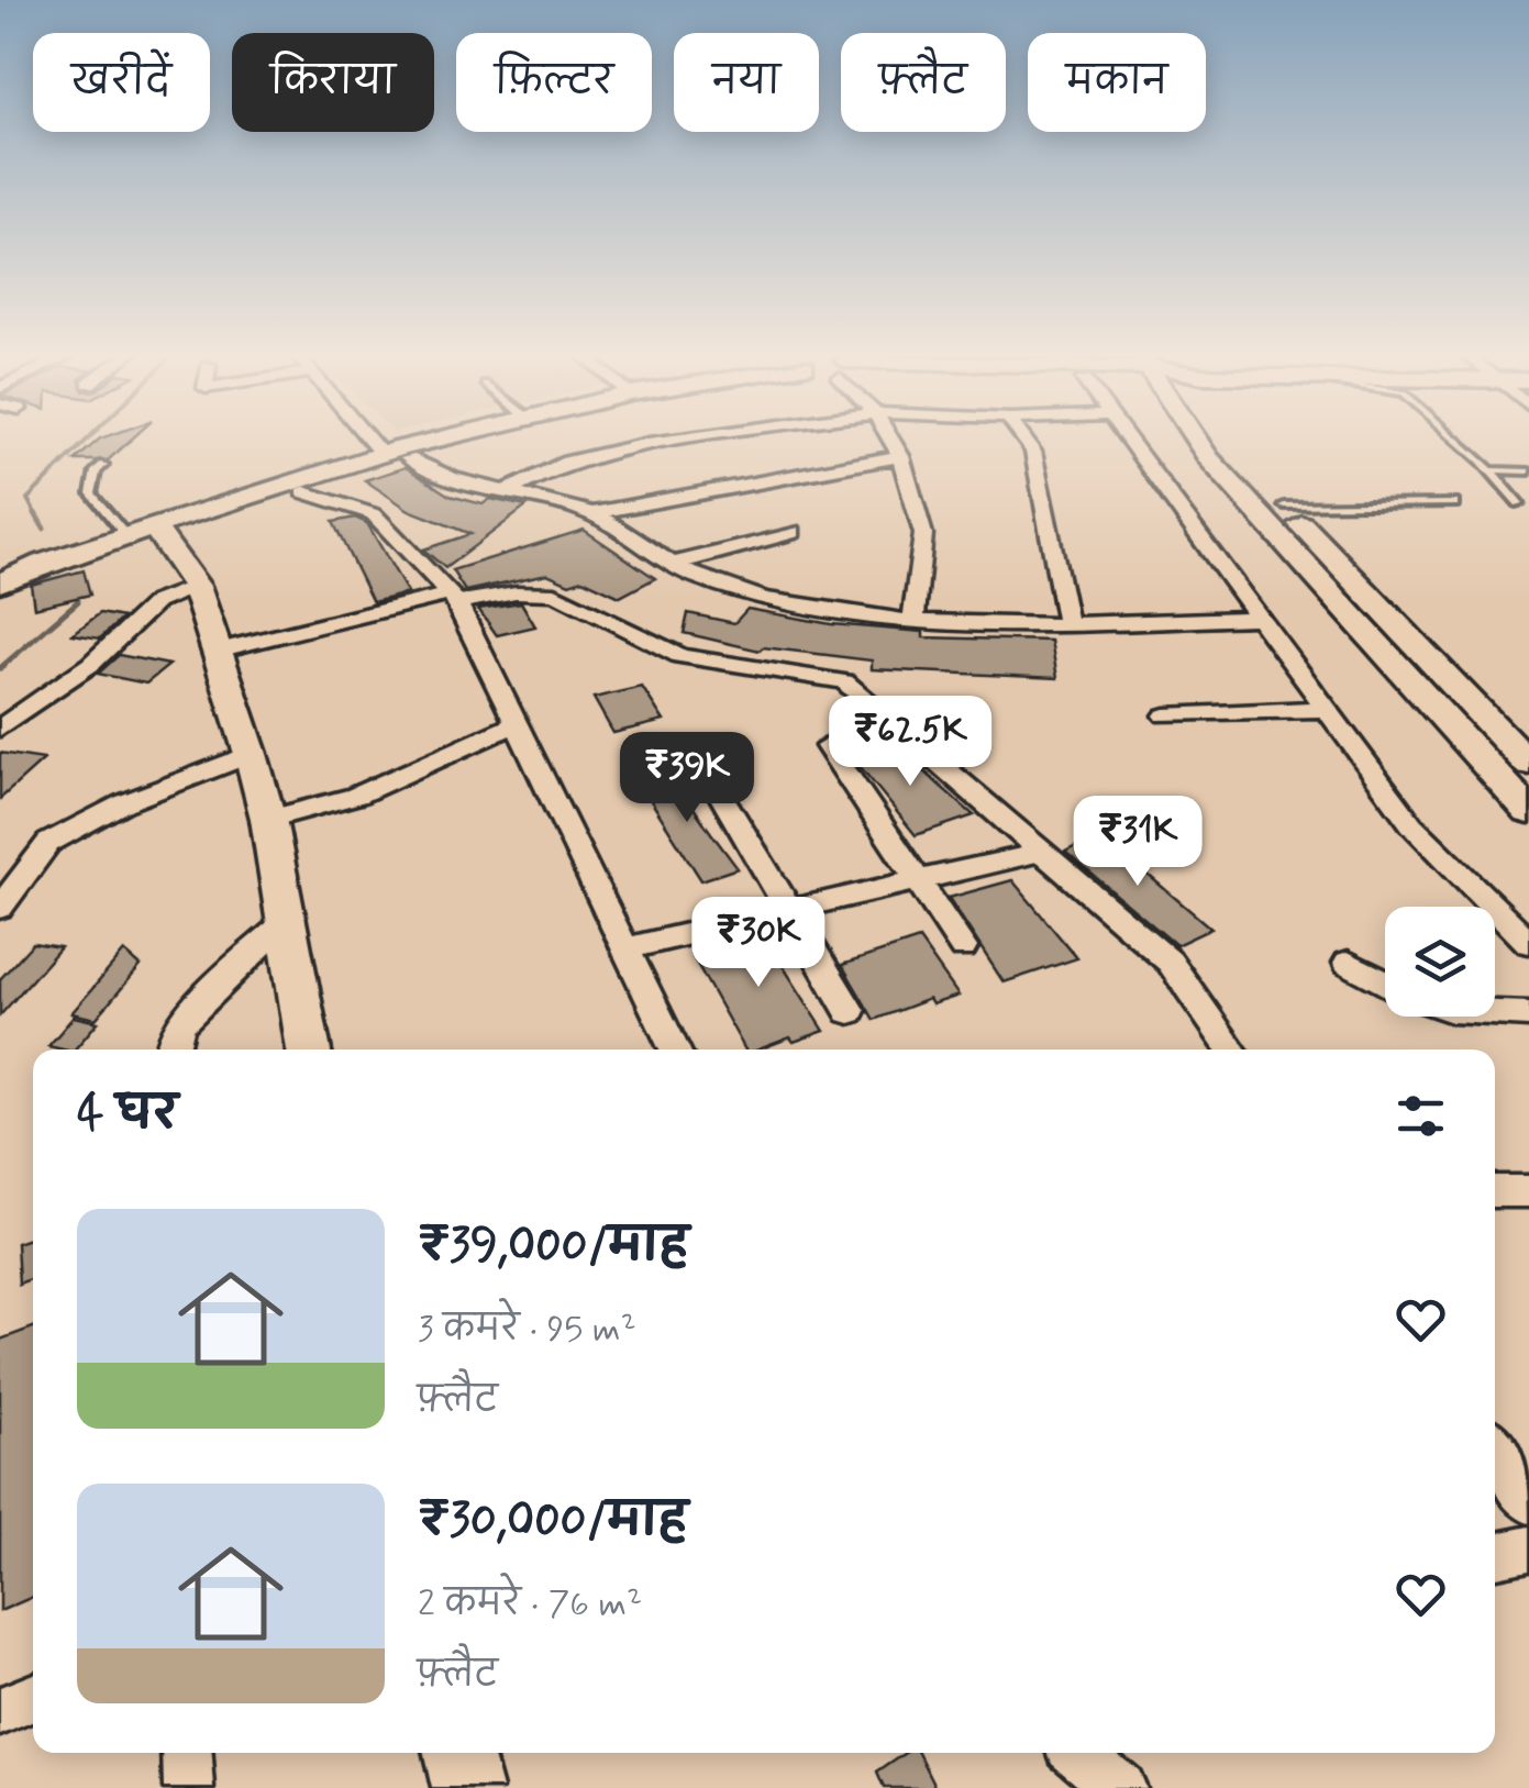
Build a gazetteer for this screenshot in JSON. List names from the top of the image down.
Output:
{
  "page": {
    "chip": [
      "खरीदें",
      "किराया",
      "फ़िल्टर",
      "नया",
      "फ़्लैट",
      "मकान"
    ],
    "price": [
      "₹62.5K",
      "₹39K",
      "₹31K",
      "₹30K"
    ],
    "heading": "4 घर",
    "list": [
      {
        "name": "₹39,000/माह",
        "note": "3 कमरे · 95 m² · फ़्लैट"
      },
      {
        "name": "₹30,000/माह",
        "note": "2 कमरे · 76 m² · फ़्लैट"
      }
    ]
  }
}
